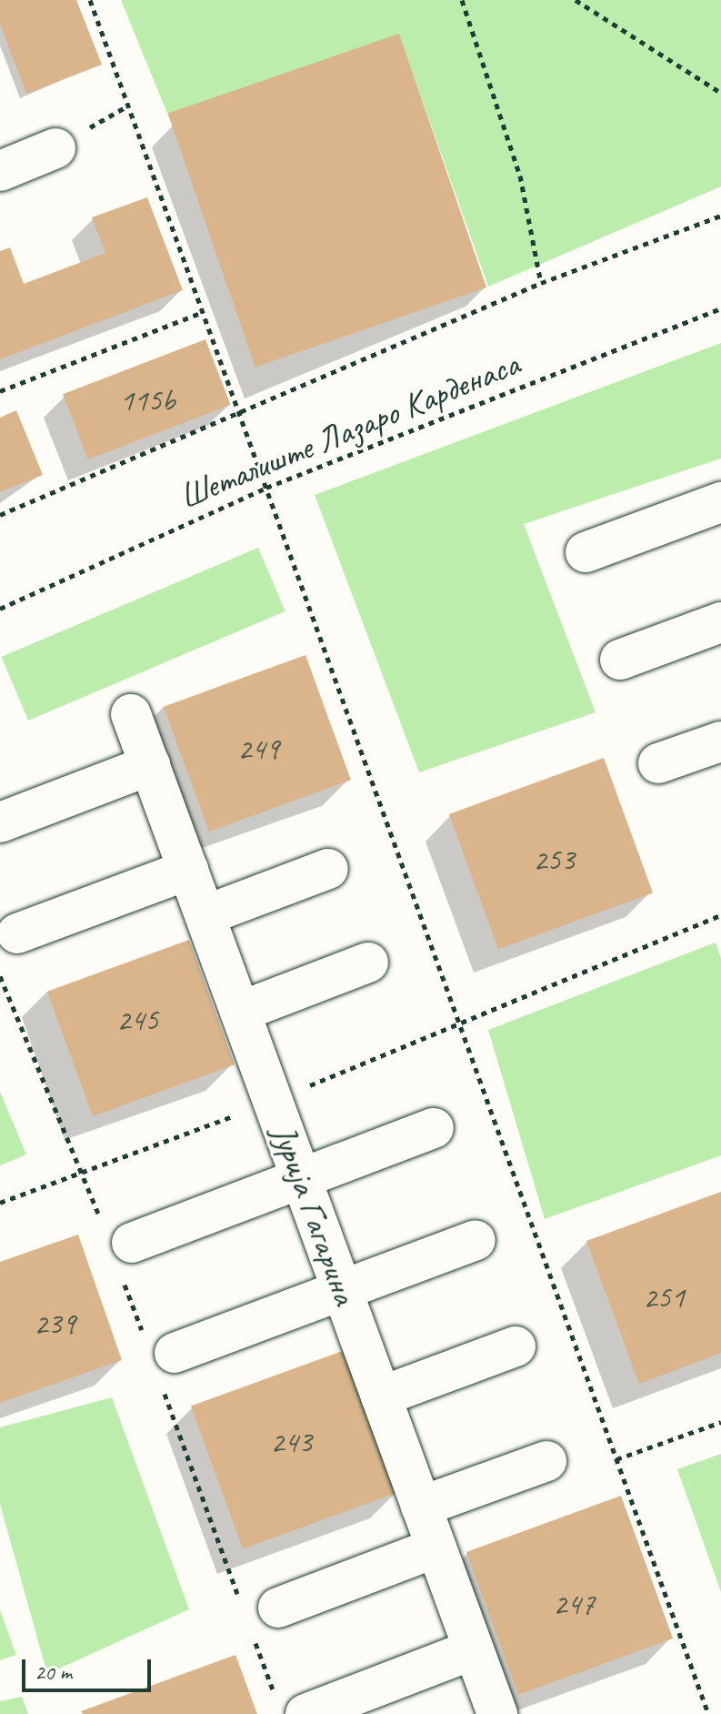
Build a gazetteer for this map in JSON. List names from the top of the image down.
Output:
{
  "streets": {
    "street": ["Јурија Гагарина"],
    "path": ["Шеталиште Лазаро Карденаса"]
  },
  "house_numbers": [
    "115b",
    "249",
    "253",
    "245",
    "251",
    "239",
    "243",
    "247"
  ],
  "scale_bar": "20 m"
}
